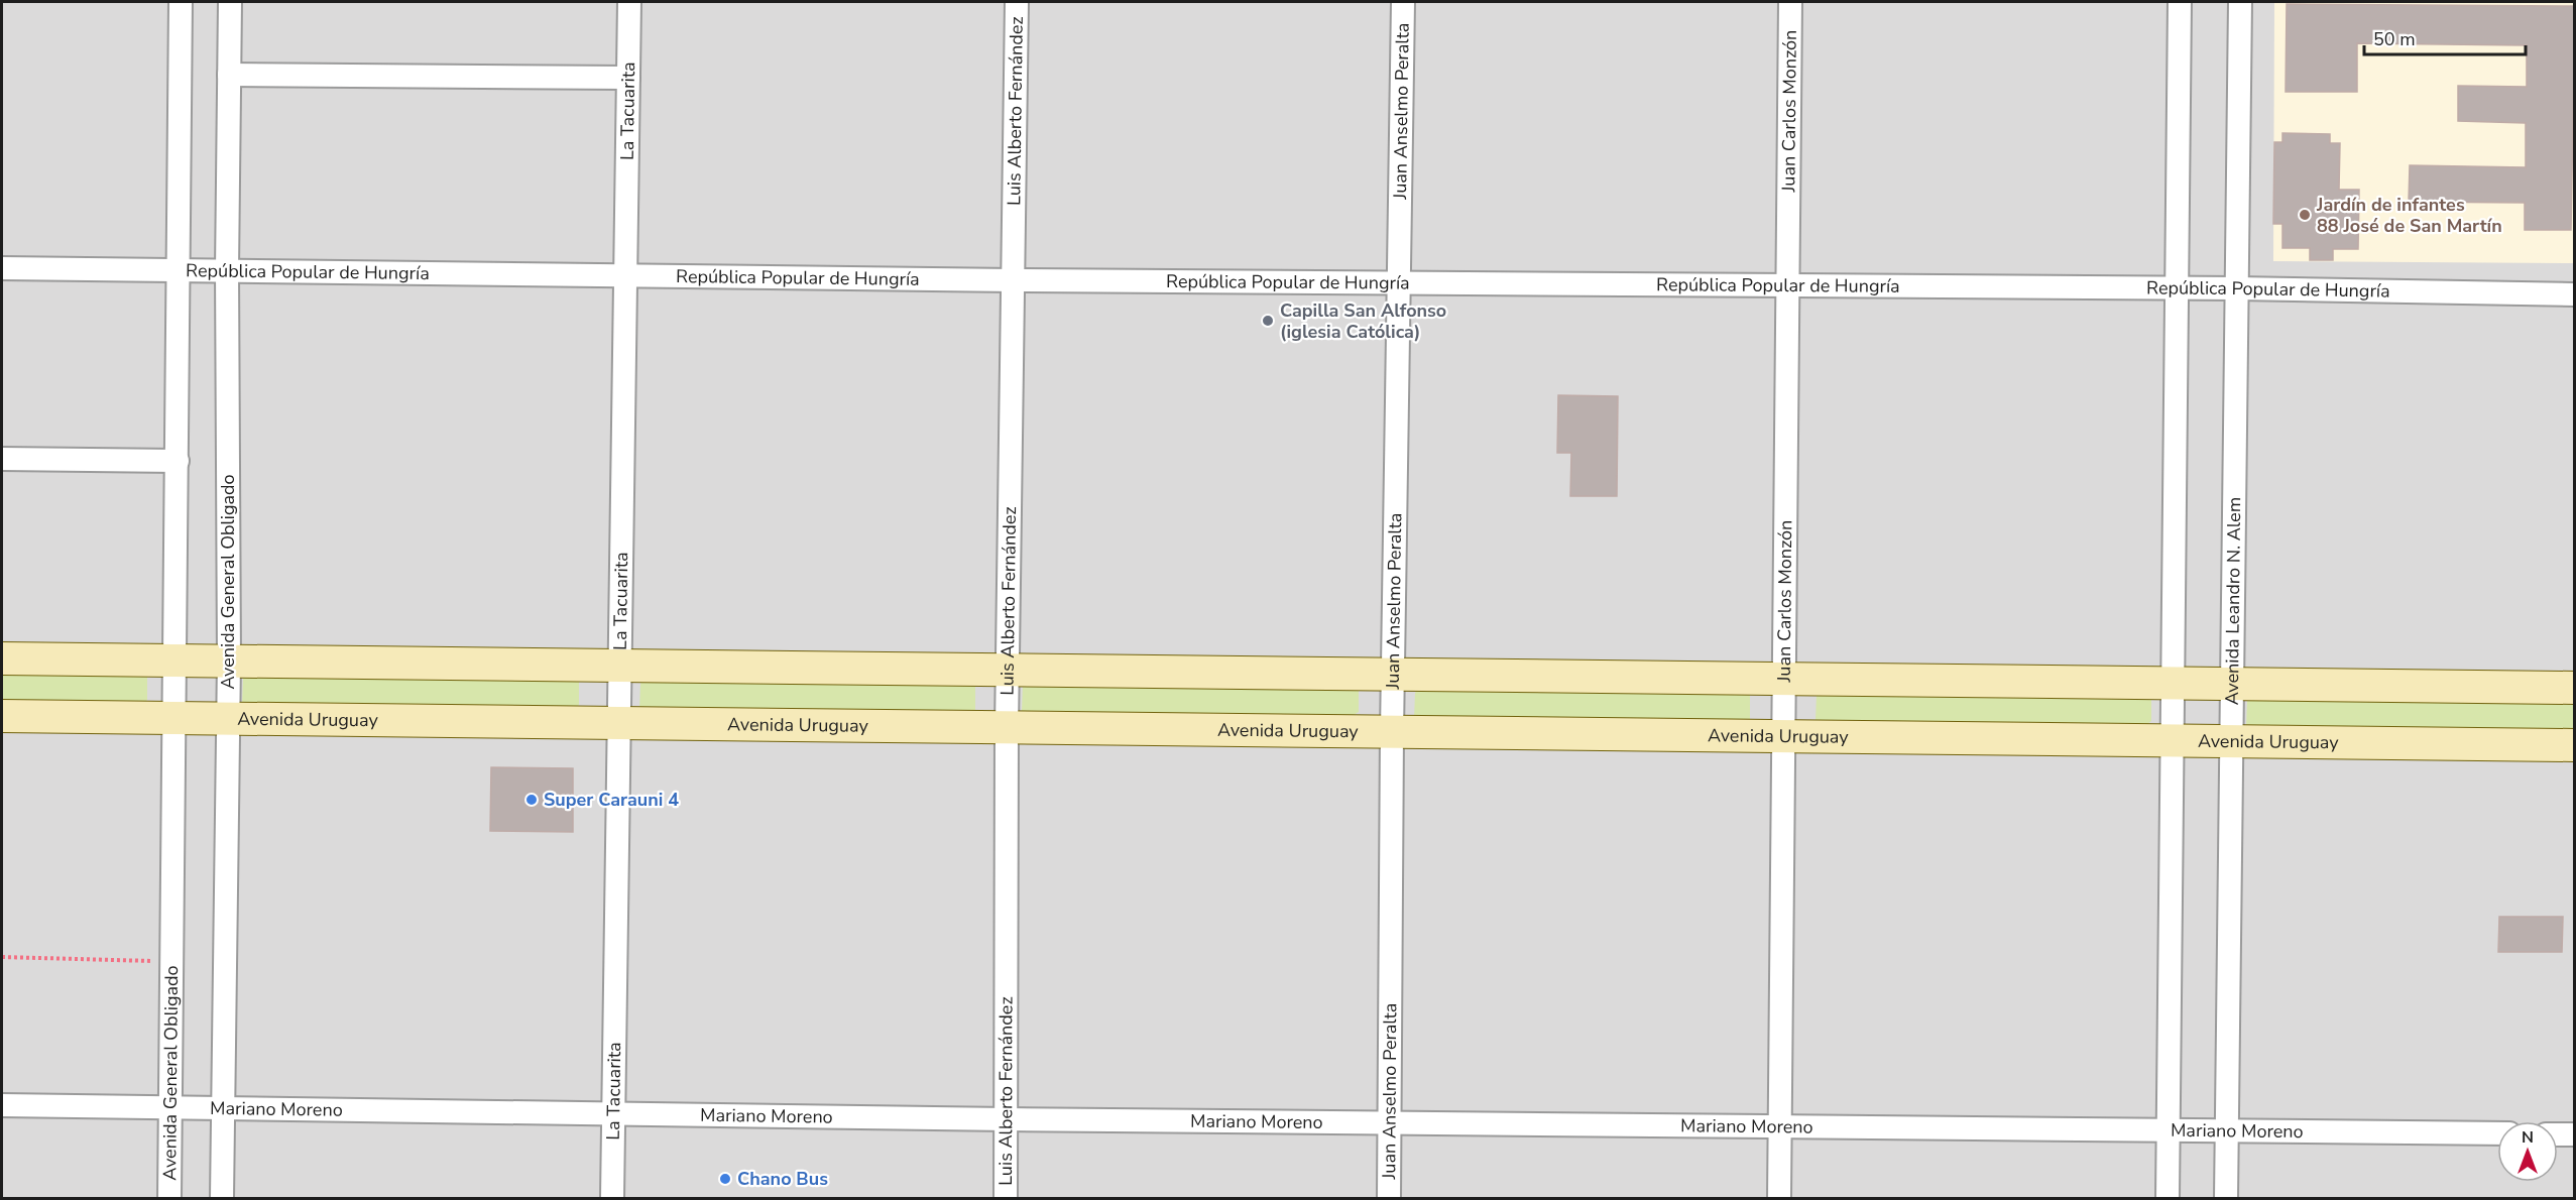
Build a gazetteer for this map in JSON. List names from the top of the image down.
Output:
{
  "streets": {
    "street": [
      "La Tacuarita",
      "Luis Alberto Fernández",
      "Juan Anselmo Peralta",
      "Juan Carlos Monzón",
      "República Popular de Hungría",
      "Avenida General Obligado",
      "Avenida Leandro N. Alem",
      "Avenida Uruguay",
      "Mariano Moreno"
    ]
  },
  "crossings": [
    ["La Tacuarita", "República Popular de Hungría"],
    ["La Tacuarita", "Avenida Uruguay"],
    ["La Tacuarita", "Mariano Moreno"],
    ["Luis Alberto Fernández", "República Popular de Hungría"],
    ["Luis Alberto Fernández", "Avenida Uruguay"],
    ["Luis Alberto Fernández", "Mariano Moreno"],
    ["Juan Anselmo Peralta", "República Popular de Hungría"],
    ["Juan Anselmo Peralta", "Avenida Uruguay"],
    ["Juan Anselmo Peralta", "Mariano Moreno"],
    ["Juan Carlos Monzón", "República Popular de Hungría"],
    ["Juan Carlos Monzón", "Avenida Uruguay"],
    ["Juan Carlos Monzón", "Mariano Moreno"],
    ["República Popular de Hungría", "Avenida General Obligado"],
    ["República Popular de Hungría", "Avenida Leandro N. Alem"],
    ["Avenida General Obligado", "Avenida Uruguay"],
    ["Avenida General Obligado", "Mariano Moreno"],
    ["Avenida Leandro N. Alem", "Avenida Uruguay"],
    ["Avenida Leandro N. Alem", "Mariano Moreno"]
  ],
  "places": [
    "Jardín de infantes 88 José de San Martín",
    "Capilla San Alfonso (iglesia Católica)",
    "Super Carauni 4",
    "Chano Bus"
  ],
  "scale_bar": "50 m",
  "north": "top"
}
